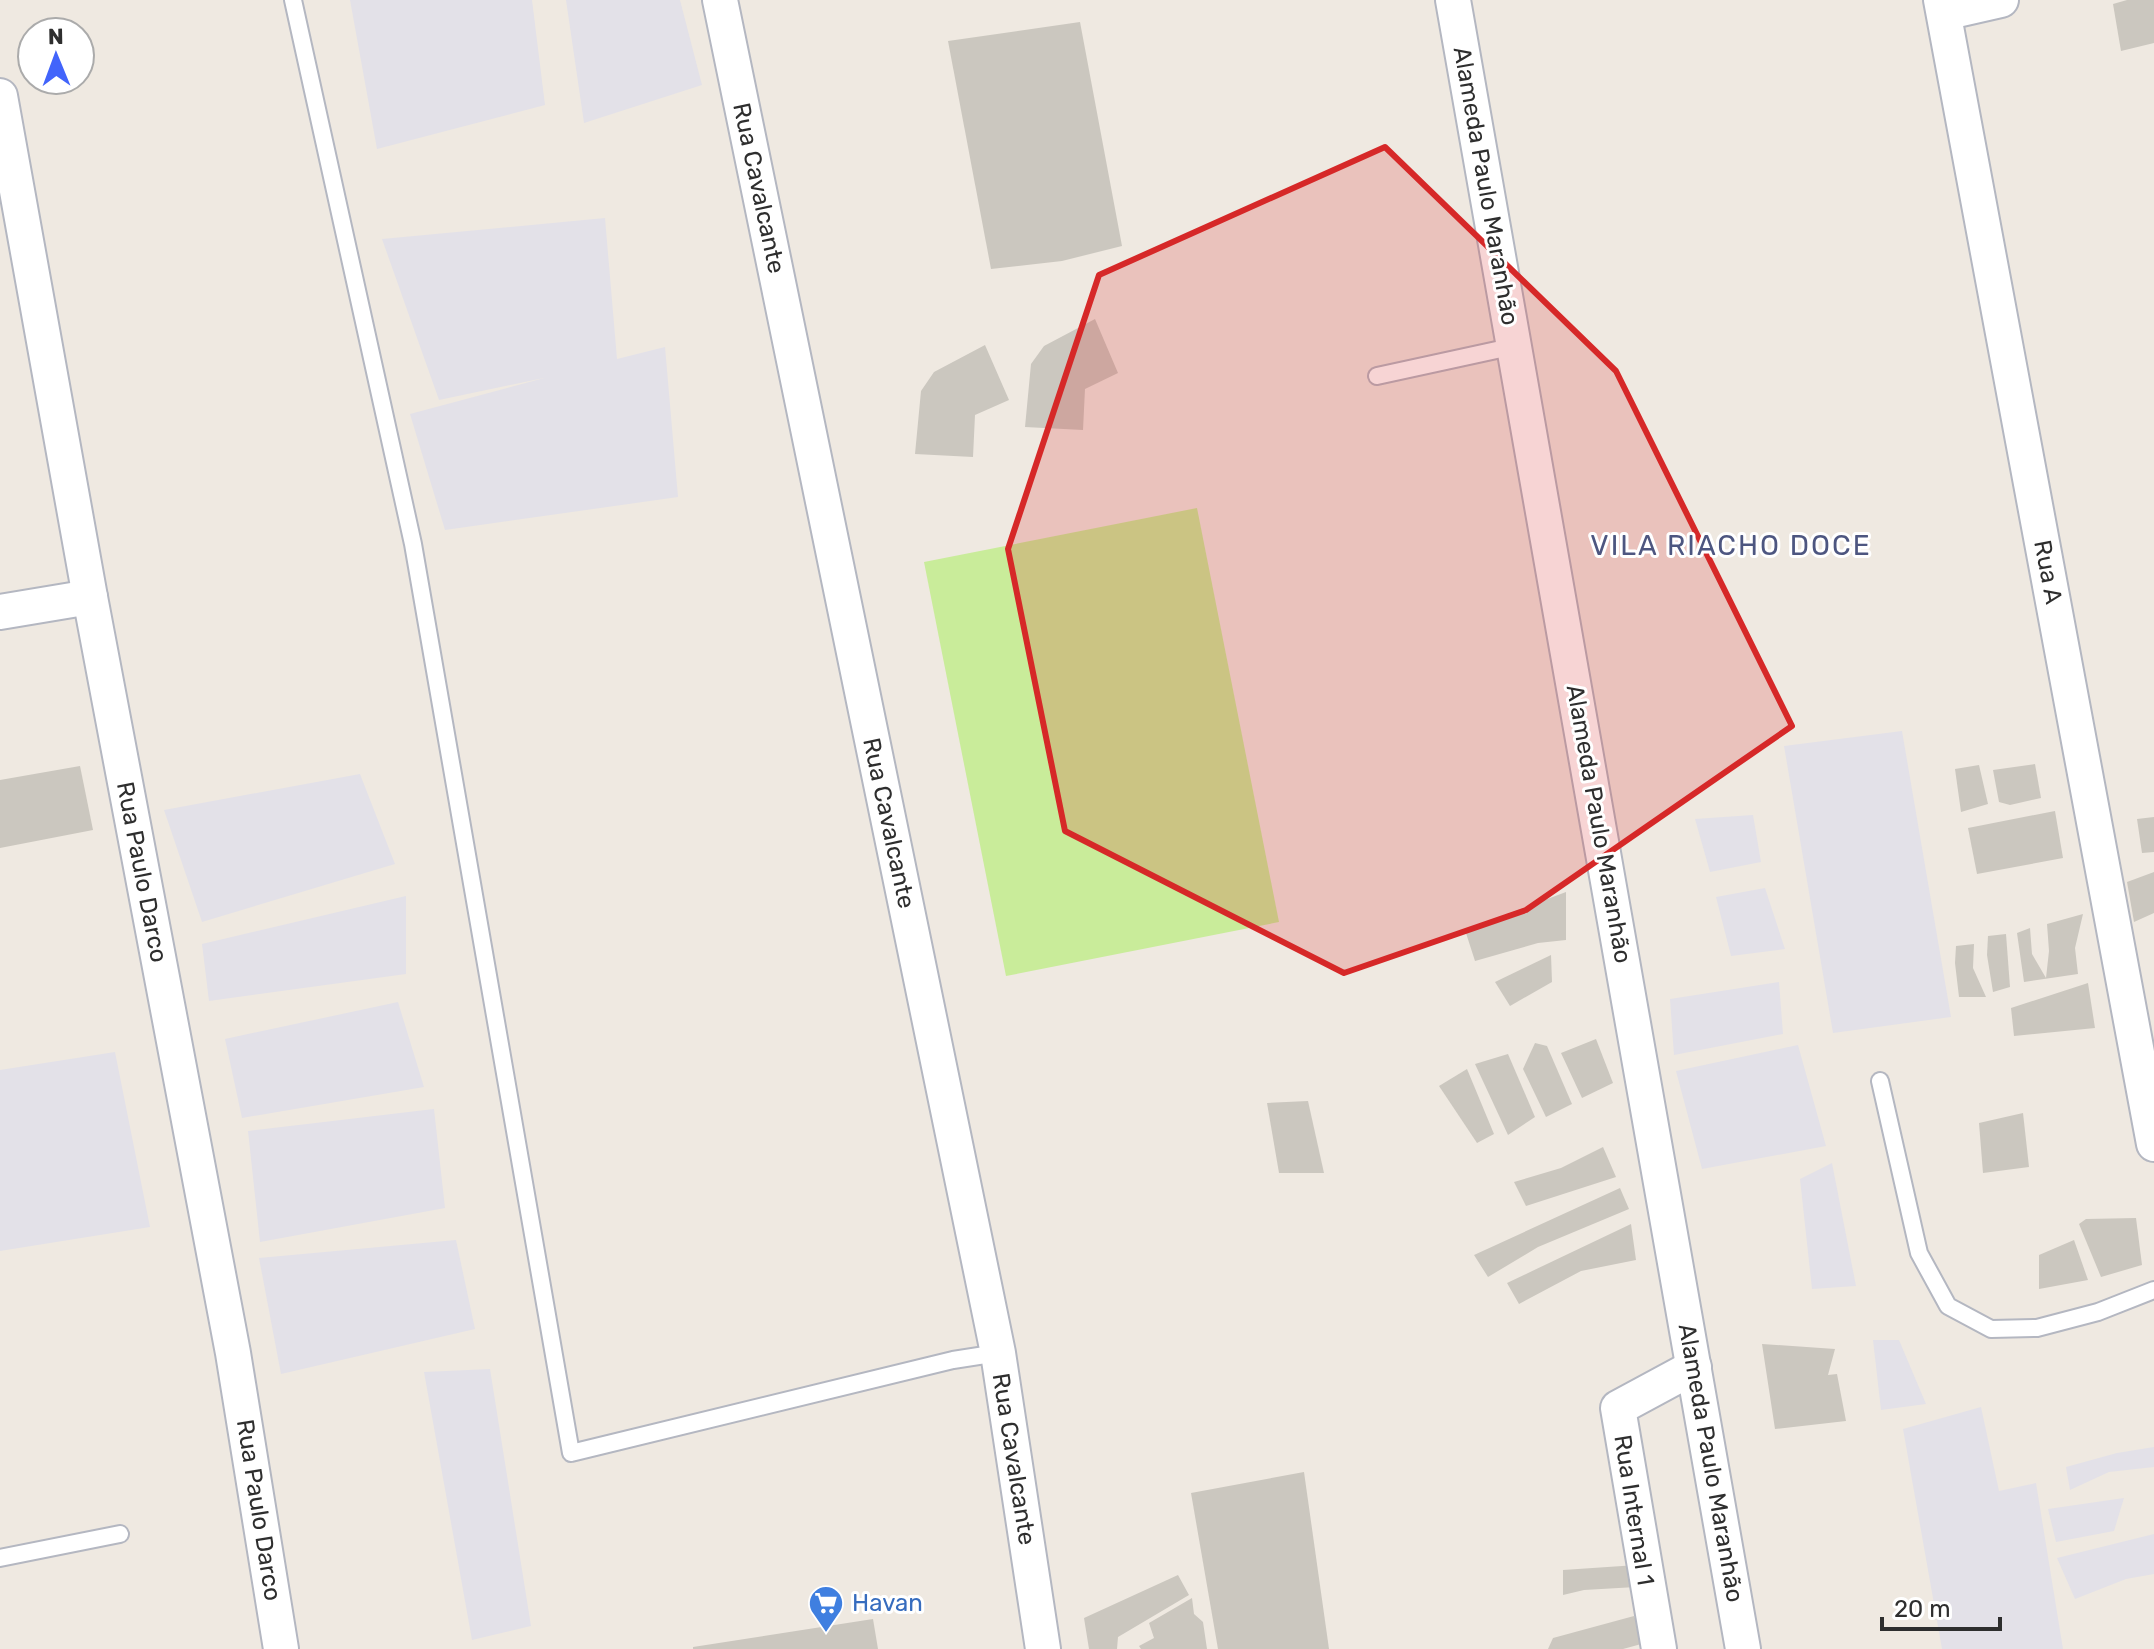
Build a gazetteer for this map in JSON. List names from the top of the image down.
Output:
{
  "streets": {
    "street": [
      "Alameda Paulo Maranhão",
      "Rua Cavalcante",
      "Rua A",
      "Rua Paulo Darco",
      "Rua Internal 1"
    ]
  },
  "crossings": [
    ["Alameda Paulo Maranhão", "Rua Internal 1"]
  ],
  "districts": ["VILA RIACHO DOCE"],
  "places": {
    "supermarket": ["Havan"]
  },
  "scale_bar": "20 m",
  "north": "top"
}
